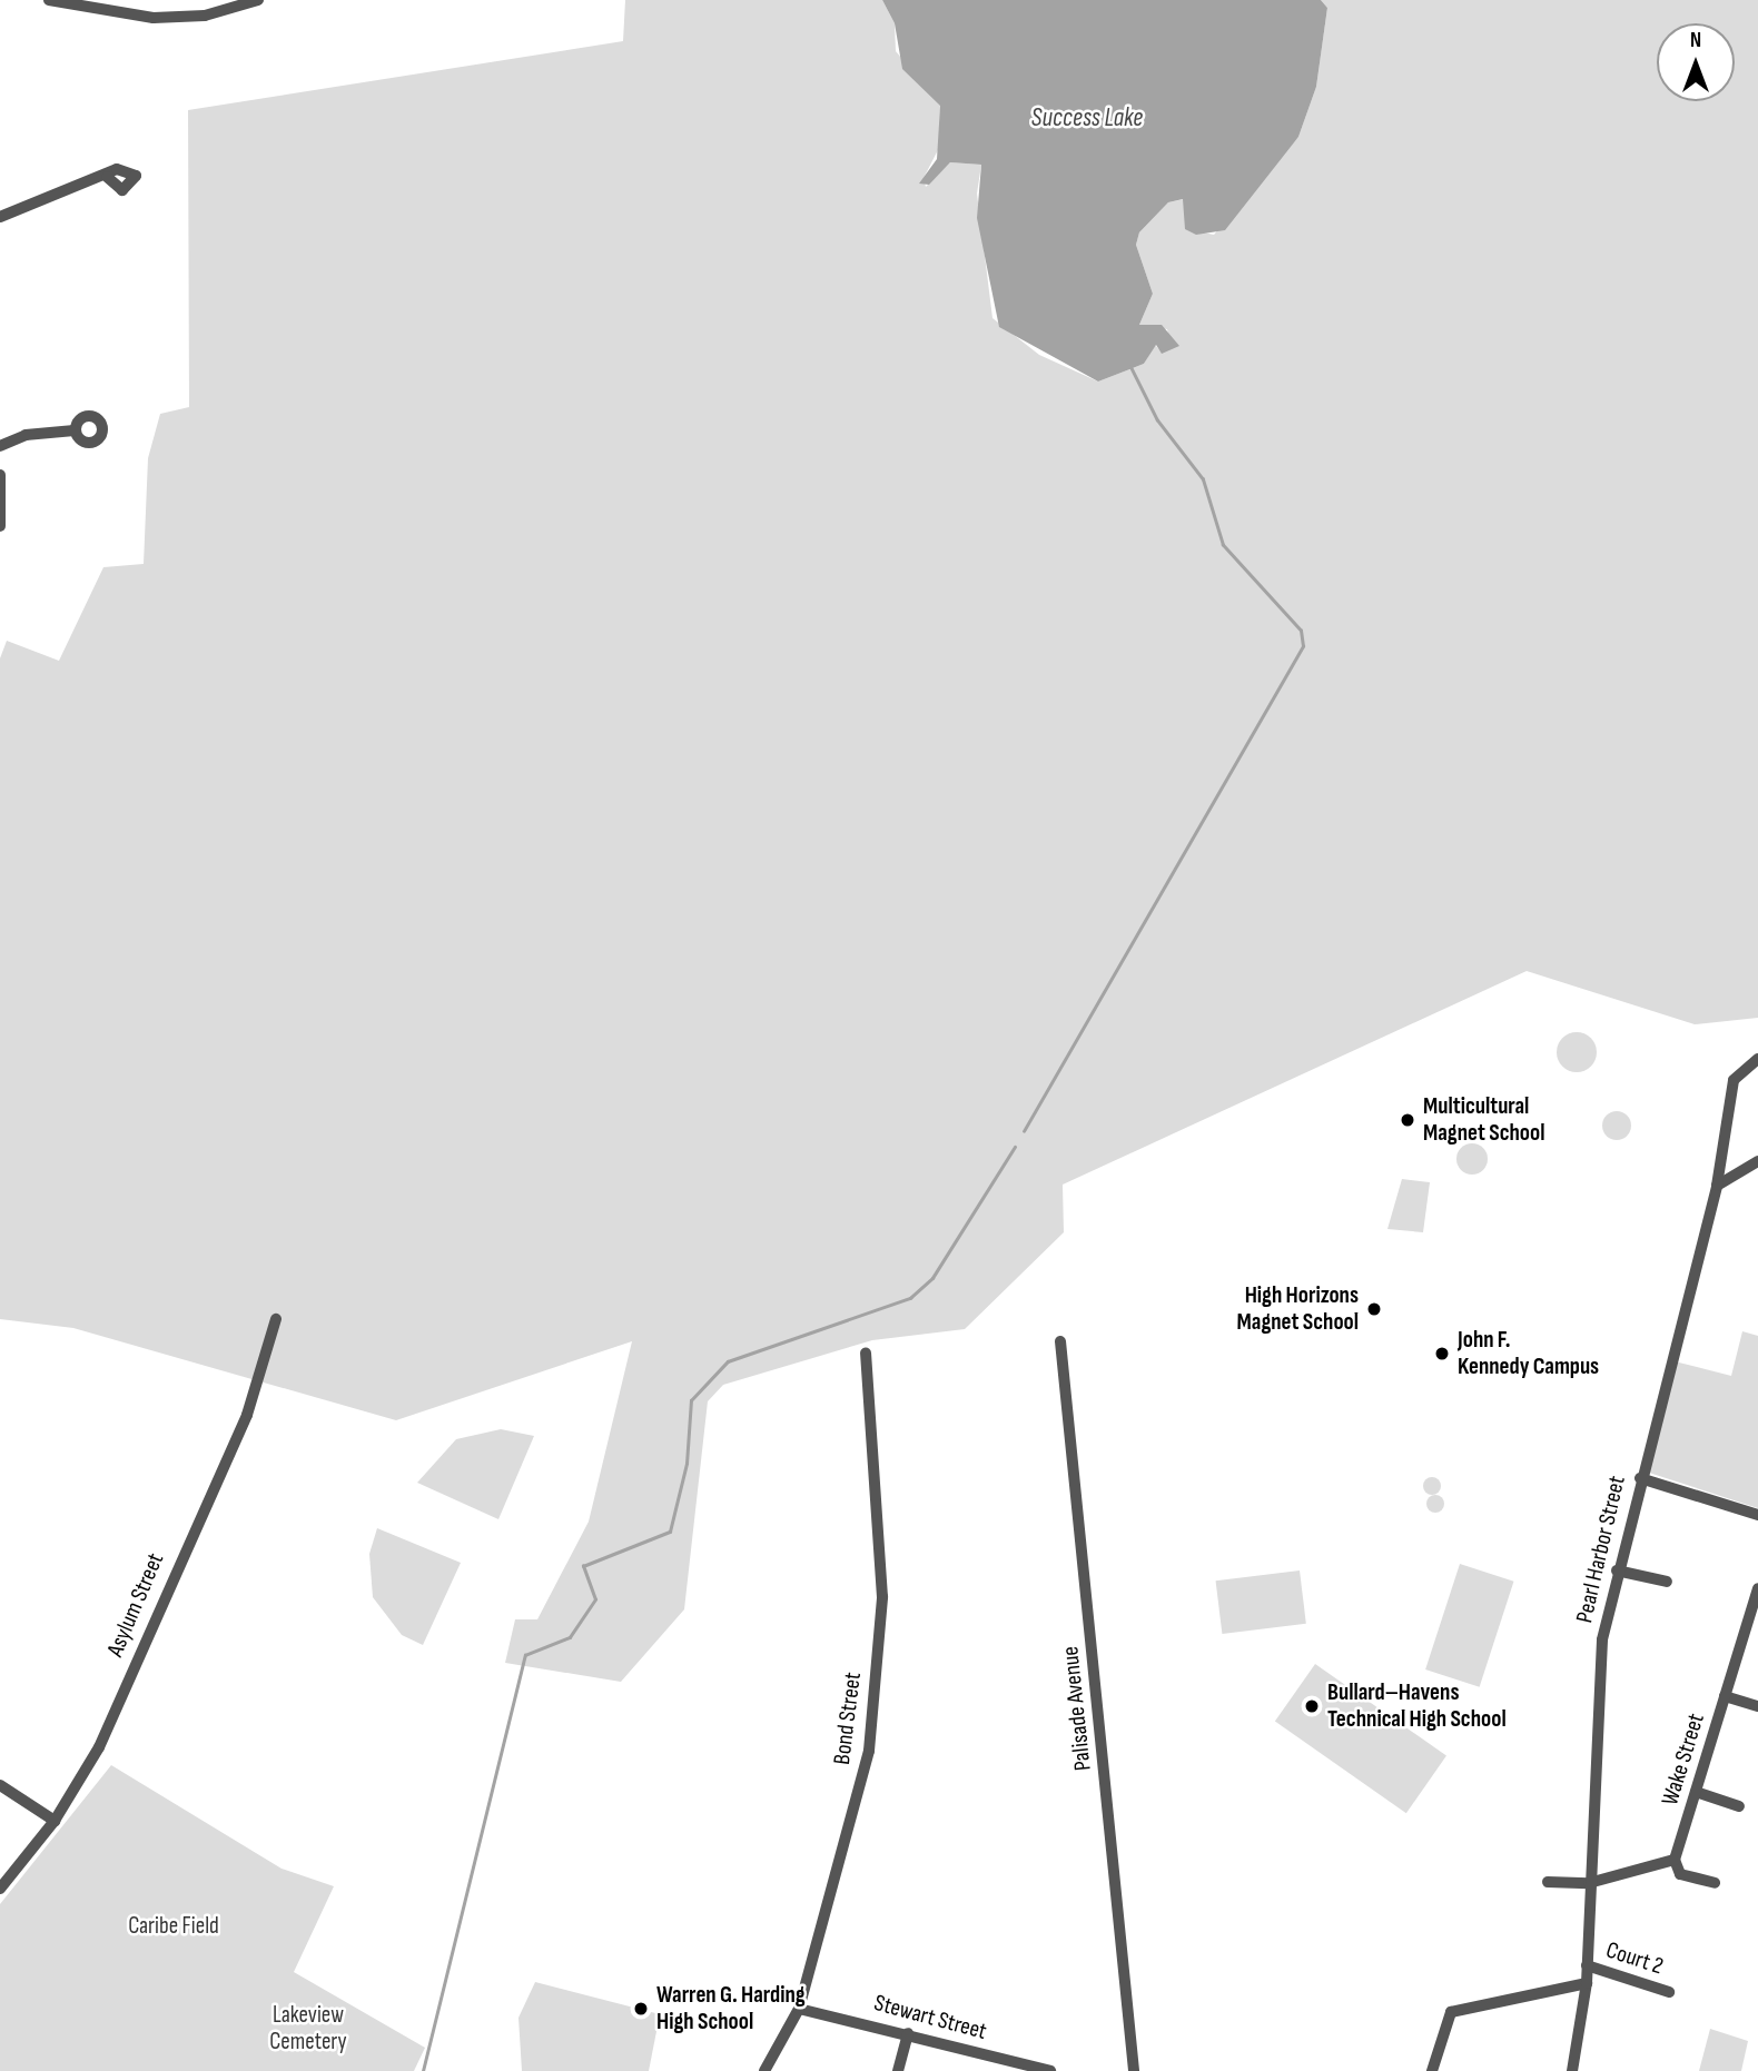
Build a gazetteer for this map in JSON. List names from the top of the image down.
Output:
{
  "streets": {
    "street": [
      "Pearl Harbor Street",
      "Asylum Street",
      "Palisade Avenue",
      "Bond Street",
      "Wake Street",
      "Court 2",
      "Stewart Street"
    ]
  },
  "crossings": [
    ["Pearl Harbor Street", "Court 2"],
    ["Bond Street", "Stewart Street"]
  ],
  "water": ["Success Lake"],
  "parks": ["Caribe Field", "Lakeview Cemetery"],
  "places": [
    "Multicultural Magnet School",
    "High Horizons Magnet School",
    "John F. Kennedy Campus",
    "Bullard–Havens Technical High School",
    "Warren G. Harding High School"
  ],
  "north": "top"
}
